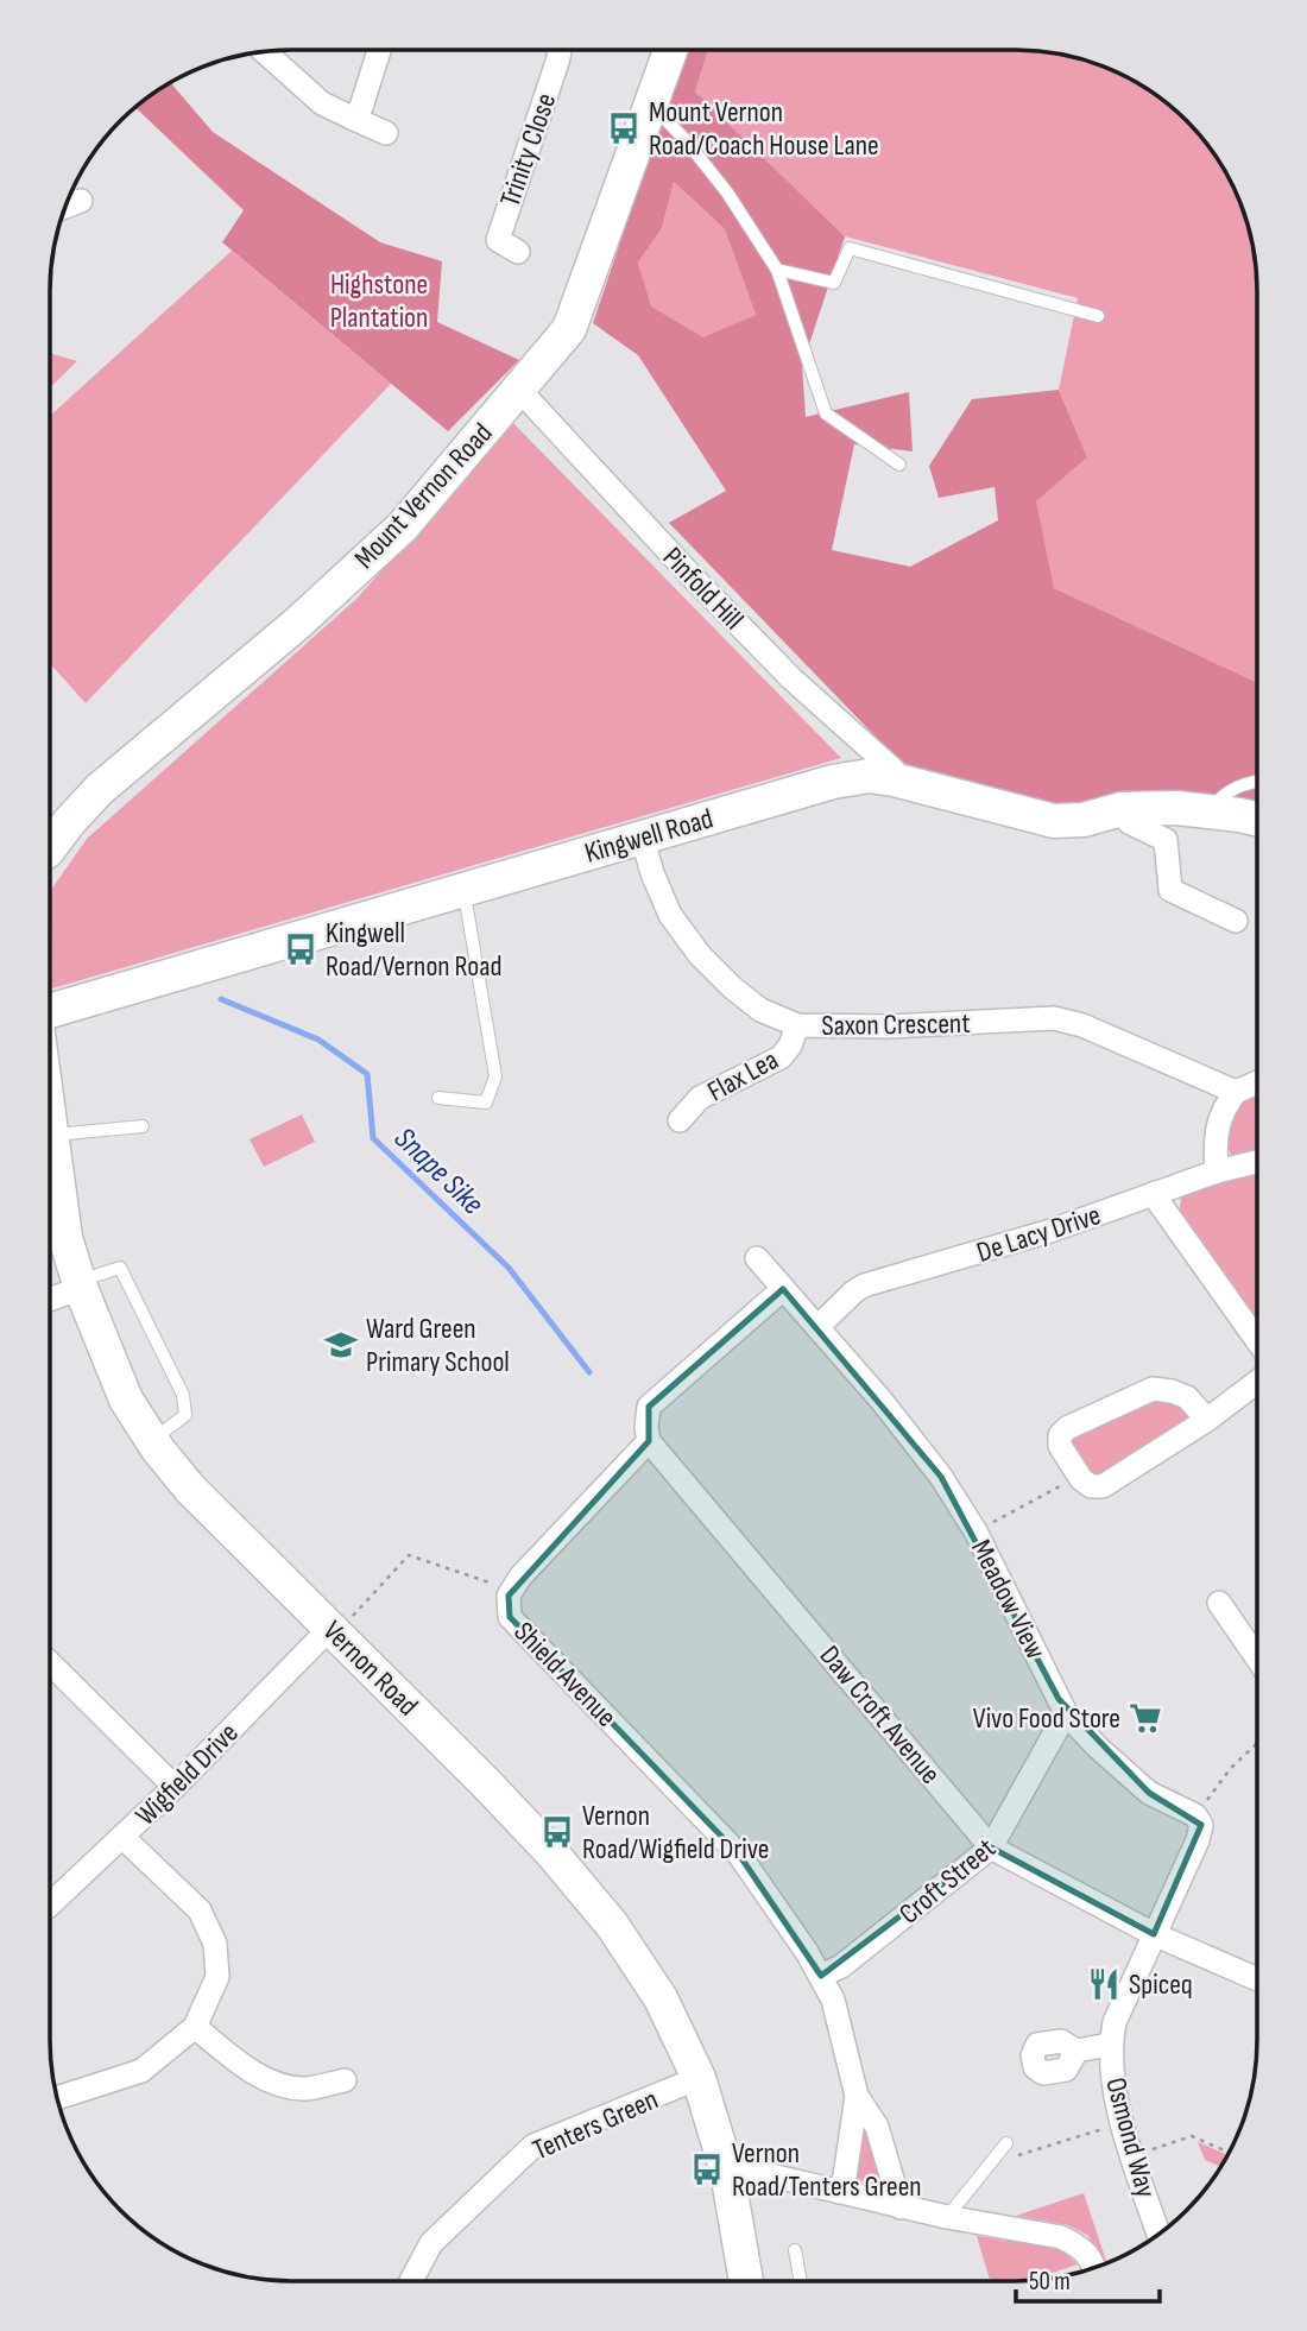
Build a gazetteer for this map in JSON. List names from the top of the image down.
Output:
{
  "streets": {
    "street": [
      "Trinity Close",
      "Mount Vernon Road",
      "Pinfold Hill",
      "Kingwell Road",
      "Saxon Crescent",
      "Flax Lea",
      "De Lacy Drive",
      "Meadow View",
      "Vernon Road",
      "Shield Avenue",
      "Daw Croft Avenue",
      "Wigfield Drive",
      "Croft Street",
      "Tenters Green",
      "Osmond Way"
    ]
  },
  "crossings": [
    ["Mount Vernon Road", "Pinfold Hill"],
    ["Pinfold Hill", "Kingwell Road"],
    ["Kingwell Road", "Saxon Crescent"],
    ["Saxon Crescent", "Flax Lea"],
    ["De Lacy Drive", "Meadow View"],
    ["Meadow View", "Croft Street"],
    ["Vernon Road", "Wigfield Drive"],
    ["Vernon Road", "Tenters Green"],
    ["Shield Avenue", "Daw Croft Avenue"],
    ["Shield Avenue", "Croft Street"],
    ["Daw Croft Avenue", "Croft Street"],
    ["Daw Croft Avenue", "Osmond Way"]
  ],
  "water": ["Snape Sike"],
  "parks": ["Highstone Plantation"],
  "places": {
    "bus stop": [
      "Mount Vernon Road/Coach House Lane",
      "Kingwell Road/Vernon Road",
      "Vernon Road/Wigfield Drive",
      "Vernon Road/Tenters Green"
    ],
    "school or university": ["Ward Green Primary School"],
    "supermarket": ["Vivo Food Store"],
    "restaurant": ["Spiceq"]
  },
  "scale_bar": "50 m"
}
